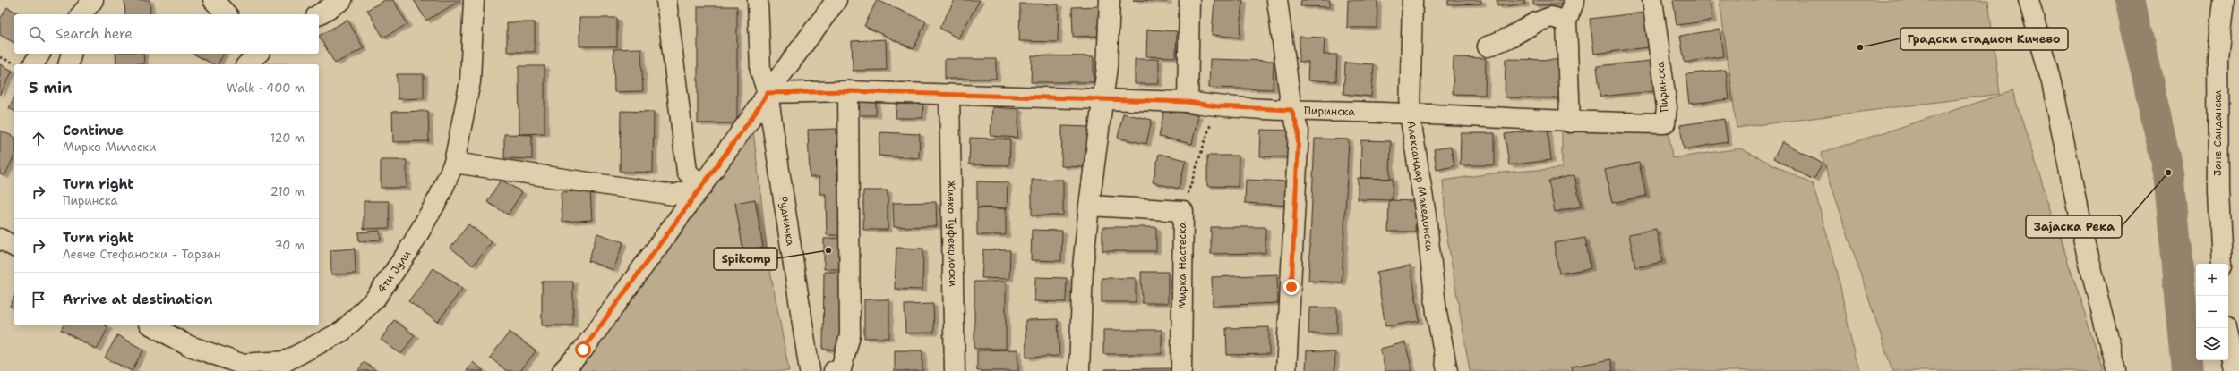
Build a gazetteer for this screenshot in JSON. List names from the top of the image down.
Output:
{
  "streets": {
    "street": [
      "Пиринска",
      "Јане Сандански",
      "Александар Македонски",
      "Рудничка",
      "Живко Туфекџиоски",
      "Мирка Настеска",
      "4ти Јули"
    ]
  },
  "crossings": [
    ["Пиринска", "Александар Македонски"],
    ["Пиринска", "Рудничка"],
    ["Пиринска", "Живко Туфекџиоски"]
  ],
  "places": ["Градски стадион Кичево", "Зајаска Река", "Spikomp"],
  "page": {
    "search": "Search here",
    "heading": ["5 min", "Walk · 400 m"],
    "list": [
      ["Continue", "Мирко Милески", "120 m"],
      ["Turn right", "Пиринска", "210 m"],
      ["Turn right", "Левче Стефаноски - Тарзан", "70 m"],
      "Arrive at destination"
    ],
    "map_buttons": ["+", "−"]
  }
}
